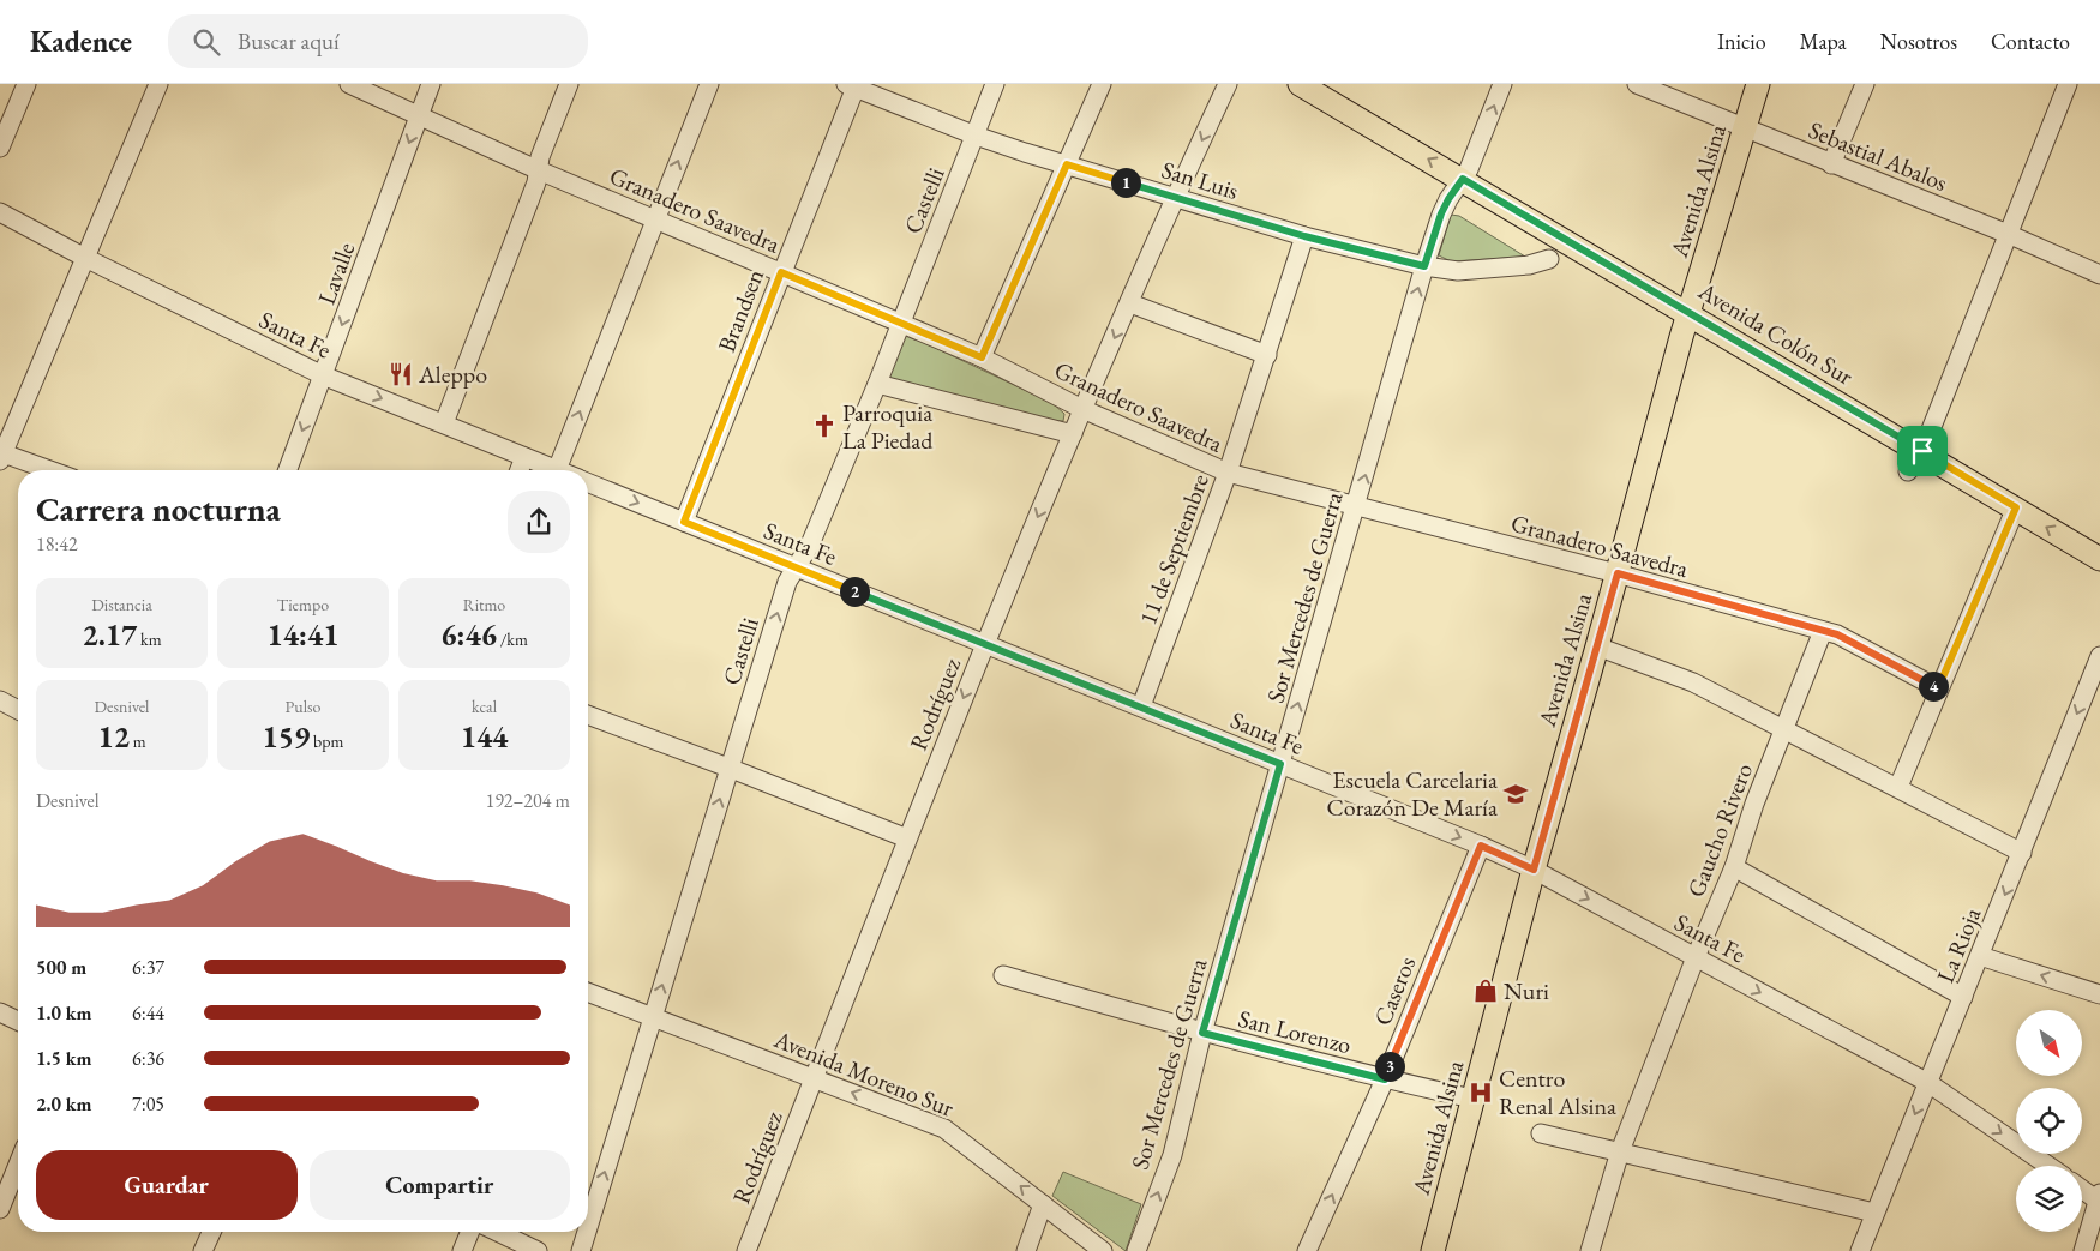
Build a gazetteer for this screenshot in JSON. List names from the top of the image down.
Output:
{
  "streets": {
    "main road": ["Avenida Alsina", "Avenida Colón Sur"],
    "street": [
      "Sebastial Abalos",
      "San Luis",
      "Castelli",
      "Granadero Saavedra",
      "Lavalle",
      "Brandsen",
      "Santa Fe",
      "11 de Septiembre",
      "Sor Mercedes de Guerra",
      "Rodríguez",
      "Gaucho Rivero",
      "La Rioja",
      "Caseros",
      "San Lorenzo",
      "Avenida Moreno Sur"
    ]
  },
  "crossings": [
    ["Sebastial Abalos", "Avenida Alsina"],
    ["San Luis", "Castelli"],
    ["San Luis", "Brandsen"],
    ["San Luis", "11 de Septiembre"],
    ["San Luis", "Sor Mercedes de Guerra"],
    ["San Luis", "Rodríguez"],
    ["Avenida Alsina", "Granadero Saavedra"],
    ["Avenida Alsina", "Avenida Colón Sur"],
    ["Avenida Alsina", "Santa Fe"],
    ["Avenida Alsina", "San Lorenzo"],
    ["Castelli", "Granadero Saavedra"],
    ["Castelli", "Santa Fe"],
    ["Castelli", "Avenida Moreno Sur"],
    ["Granadero Saavedra", "Lavalle"],
    ["Granadero Saavedra", "Brandsen"],
    ["Granadero Saavedra", "11 de Septiembre"],
    ["Granadero Saavedra", "Sor Mercedes de Guerra"],
    ["Granadero Saavedra", "Rodríguez"],
    ["Granadero Saavedra", "Gaucho Rivero"],
    ["Lavalle", "Santa Fe"],
    ["Brandsen", "Santa Fe"],
    ["Avenida Colón Sur", "Sor Mercedes de Guerra"],
    ["Santa Fe", "11 de Septiembre"],
    ["Santa Fe", "Sor Mercedes de Guerra"],
    ["Santa Fe", "Rodríguez"],
    ["Santa Fe", "Gaucho Rivero"],
    ["Santa Fe", "La Rioja"],
    ["Santa Fe", "Caseros"],
    ["Sor Mercedes de Guerra", "San Lorenzo"],
    ["Rodríguez", "Avenida Moreno Sur"],
    ["Caseros", "San Lorenzo"]
  ],
  "one_way": [
    "Castelli",
    "Sor Mercedes de Guerra",
    "Rodríguez",
    "Caseros",
    "Avenida Moreno Sur"
  ],
  "places": {
    "restaurant": ["Aleppo"],
    "church": ["Parroquia La Piedad"],
    "school or university": ["Escuela Carcelaria Corazón De María"],
    "shop": ["Nuri"],
    "hospital": ["Centro Renal Alsina"]
  },
  "north": "bottom right",
  "page": {
    "header": "Kadence",
    "search": "Buscar aquí",
    "nav": [
      "Inicio",
      "Mapa",
      "Nosotros",
      "Contacto"
    ],
    "pins": [
      "1",
      "2",
      "4",
      "3"
    ],
    "heading": ["Carrera nocturna", "18:42"],
    "stats": [
      ["Distancia", "2.17 km"],
      ["Tiempo", "14:41"],
      ["Ritmo", "6:46 /km"],
      ["Desnivel", "12 m"],
      ["Pulso", "159 bpm"],
      ["kcal", "144"]
    ],
    "chart": ["Desnivel", "192–204 m"],
    "list": [
      {
        "name": "500 m",
        "note": "6:37"
      },
      {
        "name": "1.0 km",
        "note": "6:44"
      },
      {
        "name": "1.5 km",
        "note": "6:36"
      },
      {
        "name": "2.0 km",
        "note": "7:05"
      }
    ],
    "buttons": ["Guardar", "Compartir"]
  }
}
